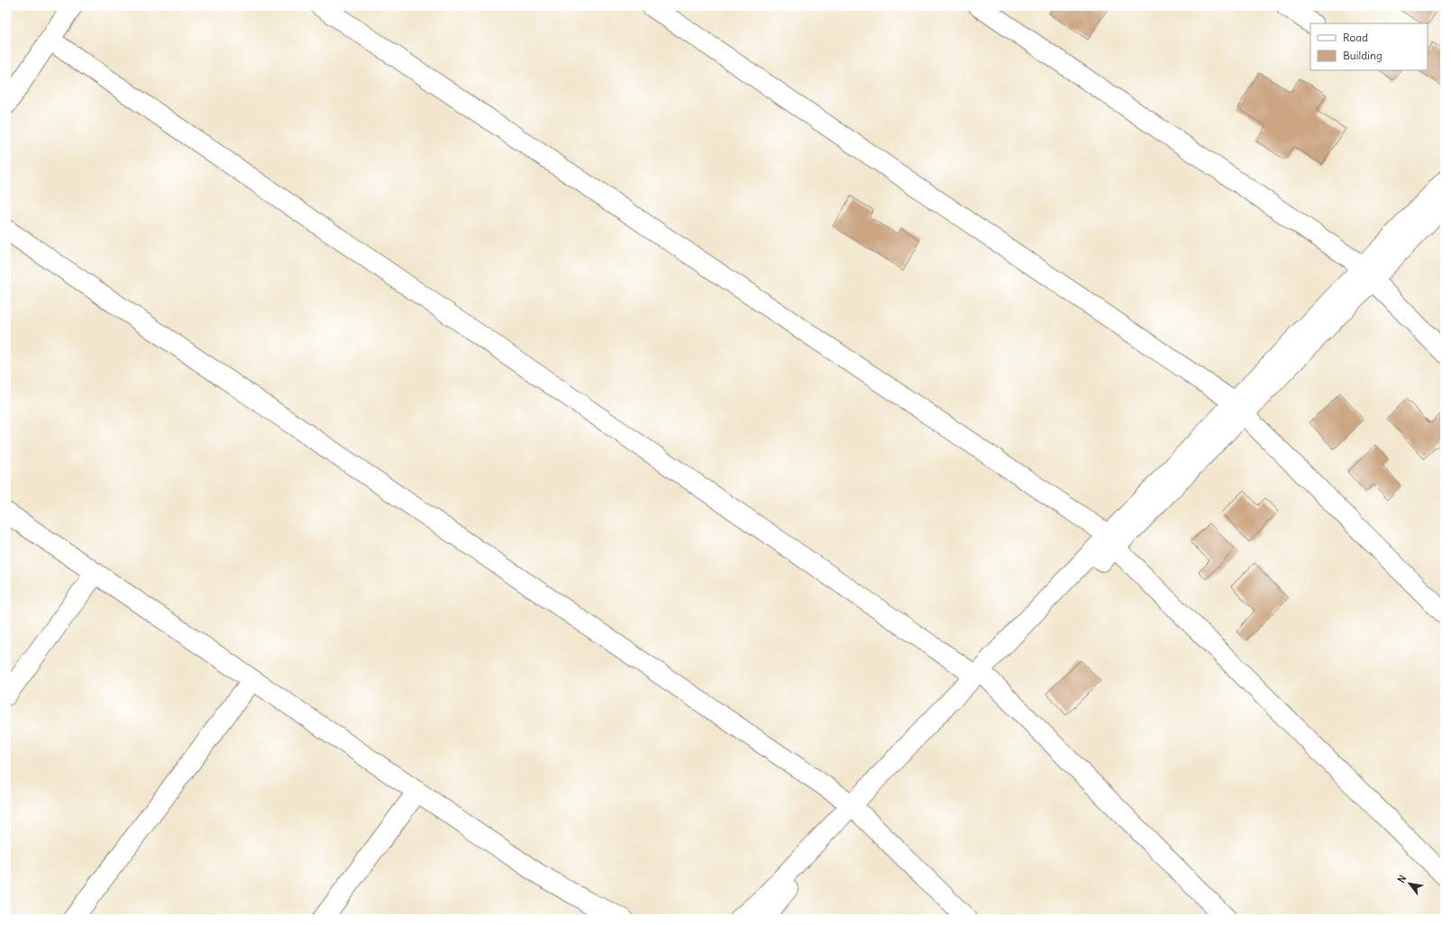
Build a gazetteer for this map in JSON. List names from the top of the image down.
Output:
{
  "legend": ["Road", "Building"],
  "north": "top left"
}
